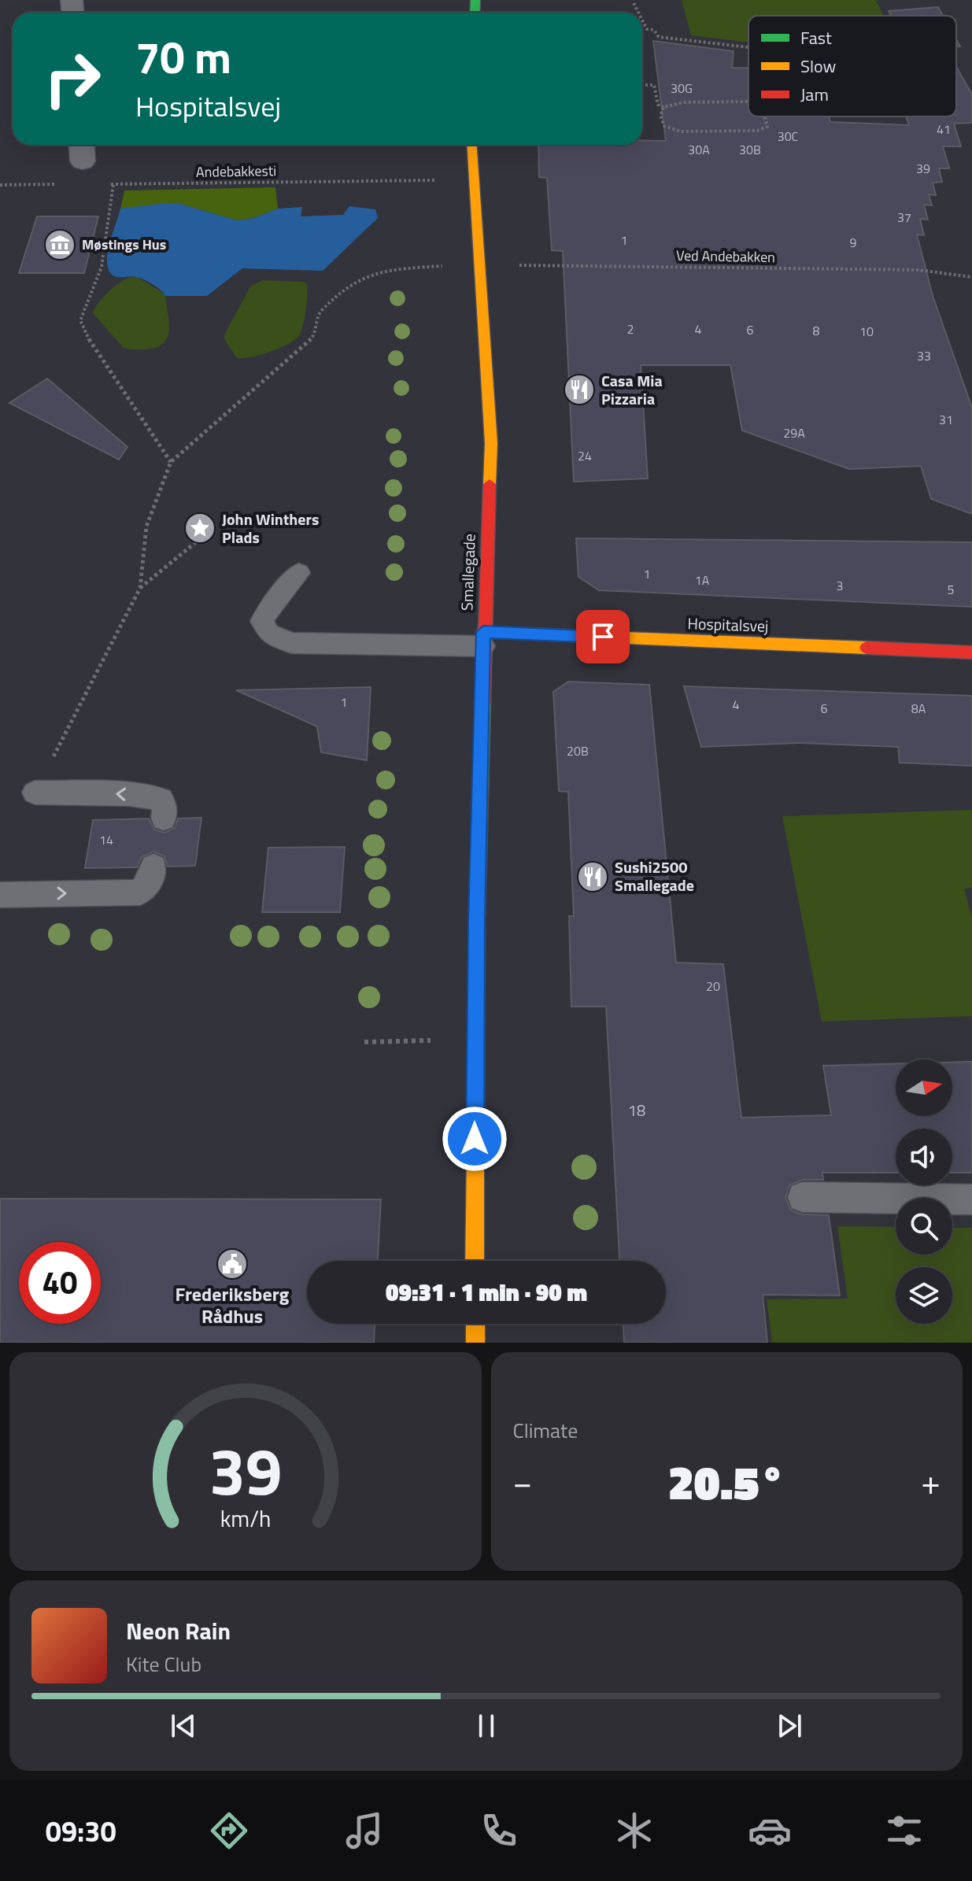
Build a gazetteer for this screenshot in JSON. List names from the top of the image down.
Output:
{
  "streets": {
    "street": ["Smallegade", "Hospitalsvej"],
    "path": ["Andebakkesti", "Ved Andebakken"]
  },
  "crossings": [
    ["Andebakkesti", "Smallegade"],
    ["Ved Andebakken", "Smallegade"],
    ["Smallegade", "Hospitalsvej"]
  ],
  "places": {
    "museum": ["Møstings Hus"],
    "restaurant": ["Casa Mia Pizzaria", "Sushi2500 Smallegade"],
    "place": ["John Winthers Plads"],
    "public building": ["Frederiksberg Rådhus"]
  },
  "house_numbers": [
    "30G",
    "41",
    "30C",
    "30A",
    "30B",
    "39",
    "37",
    "1",
    "9",
    "2",
    "4",
    "6",
    "8",
    "10",
    "33",
    "31",
    "29A",
    "24",
    "1",
    "1A",
    "3",
    "5",
    "1",
    "4",
    "6",
    "8A",
    "20B",
    "14",
    "20",
    "18"
  ],
  "legend": ["Fast", "Slow", "Jam"],
  "north": "right",
  "page": {
    "turn": ["70 m", "Hospitalsvej"],
    "limit": "40",
    "trip": "09:31 · 1 min · 90 m",
    "tile": "Climate",
    "heat": ["−", "20.5°", "+"],
    "song": ["Neon Rain", "Kite Club"],
    "tabs": "09:30",
    "gauge": ["39", "km/h"]
  }
}
